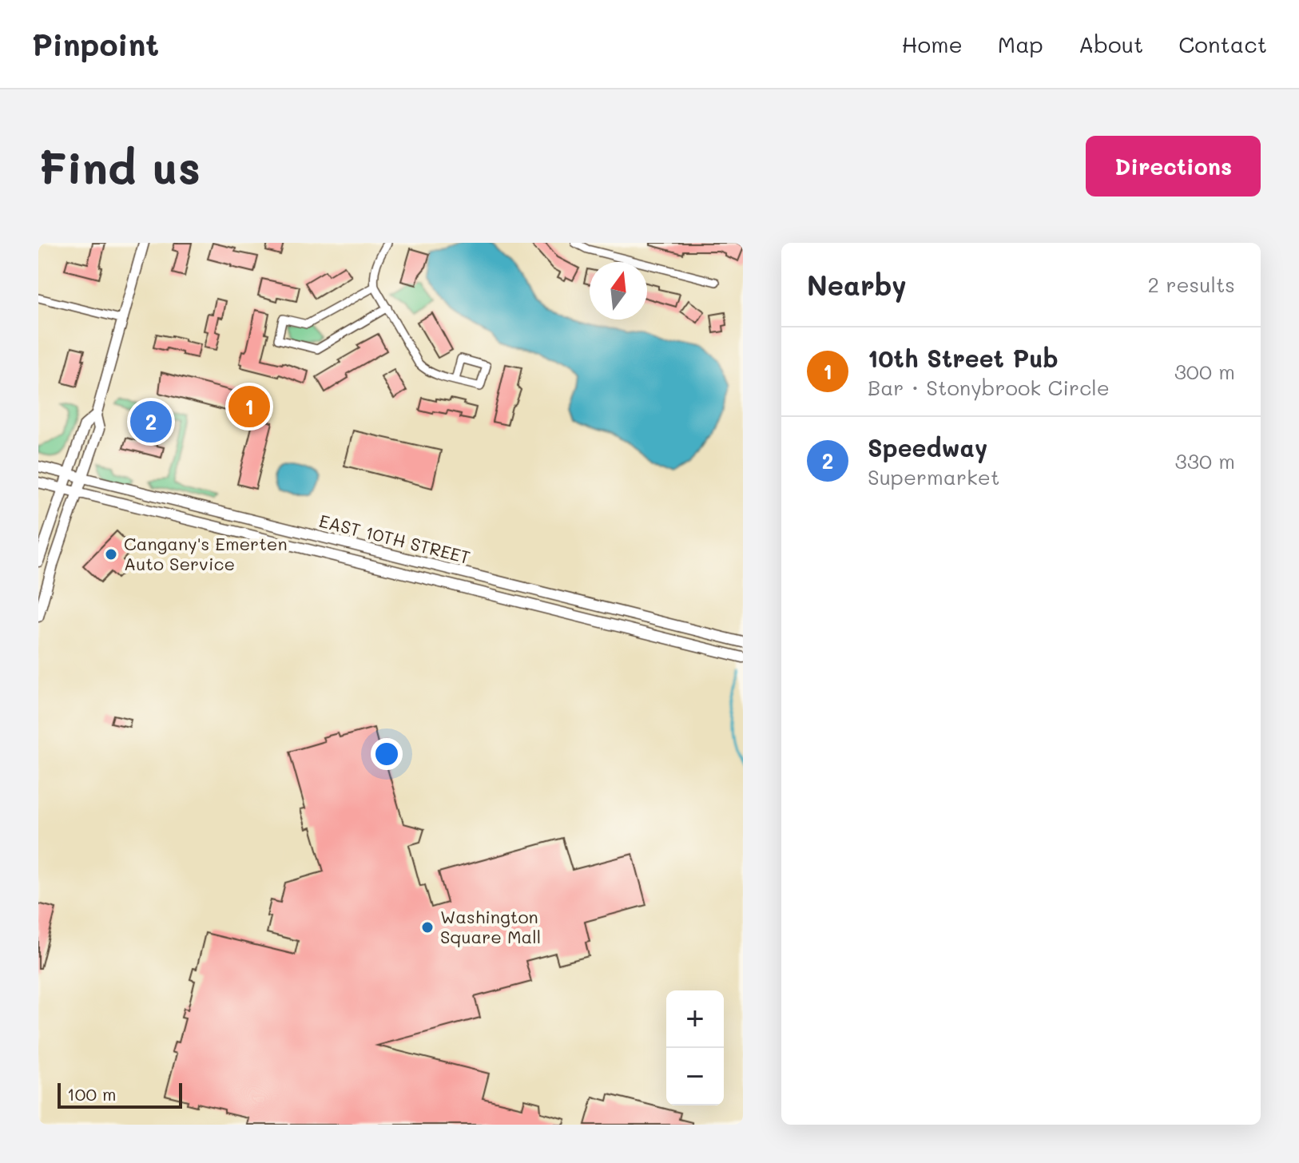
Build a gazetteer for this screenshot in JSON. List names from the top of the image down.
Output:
{
  "streets": {
    "main road": ["EAST 10TH STREET"]
  },
  "places": ["Cangany's Emerten Auto Service", "Washington Square Mall"],
  "scale_bar": "100 m",
  "north": "top",
  "page": {
    "header": "Pinpoint",
    "nav": [
      "Home",
      "Map",
      "About",
      "Contact"
    ],
    "buttons": "Directions",
    "title": "Find us",
    "heading": ["Nearby", "2 results"],
    "list": [
      {
        "mark": "1",
        "name": "10th Street Pub",
        "note": "Bar · Stonybrook Circle",
        "value": "300 m"
      },
      {
        "mark": "2",
        "name": "Speedway",
        "note": "Supermarket",
        "value": "330 m"
      }
    ],
    "pins": ["1", "2"],
    "map_buttons": ["+", "−"],
    "scale": "100 m"
  }
}
